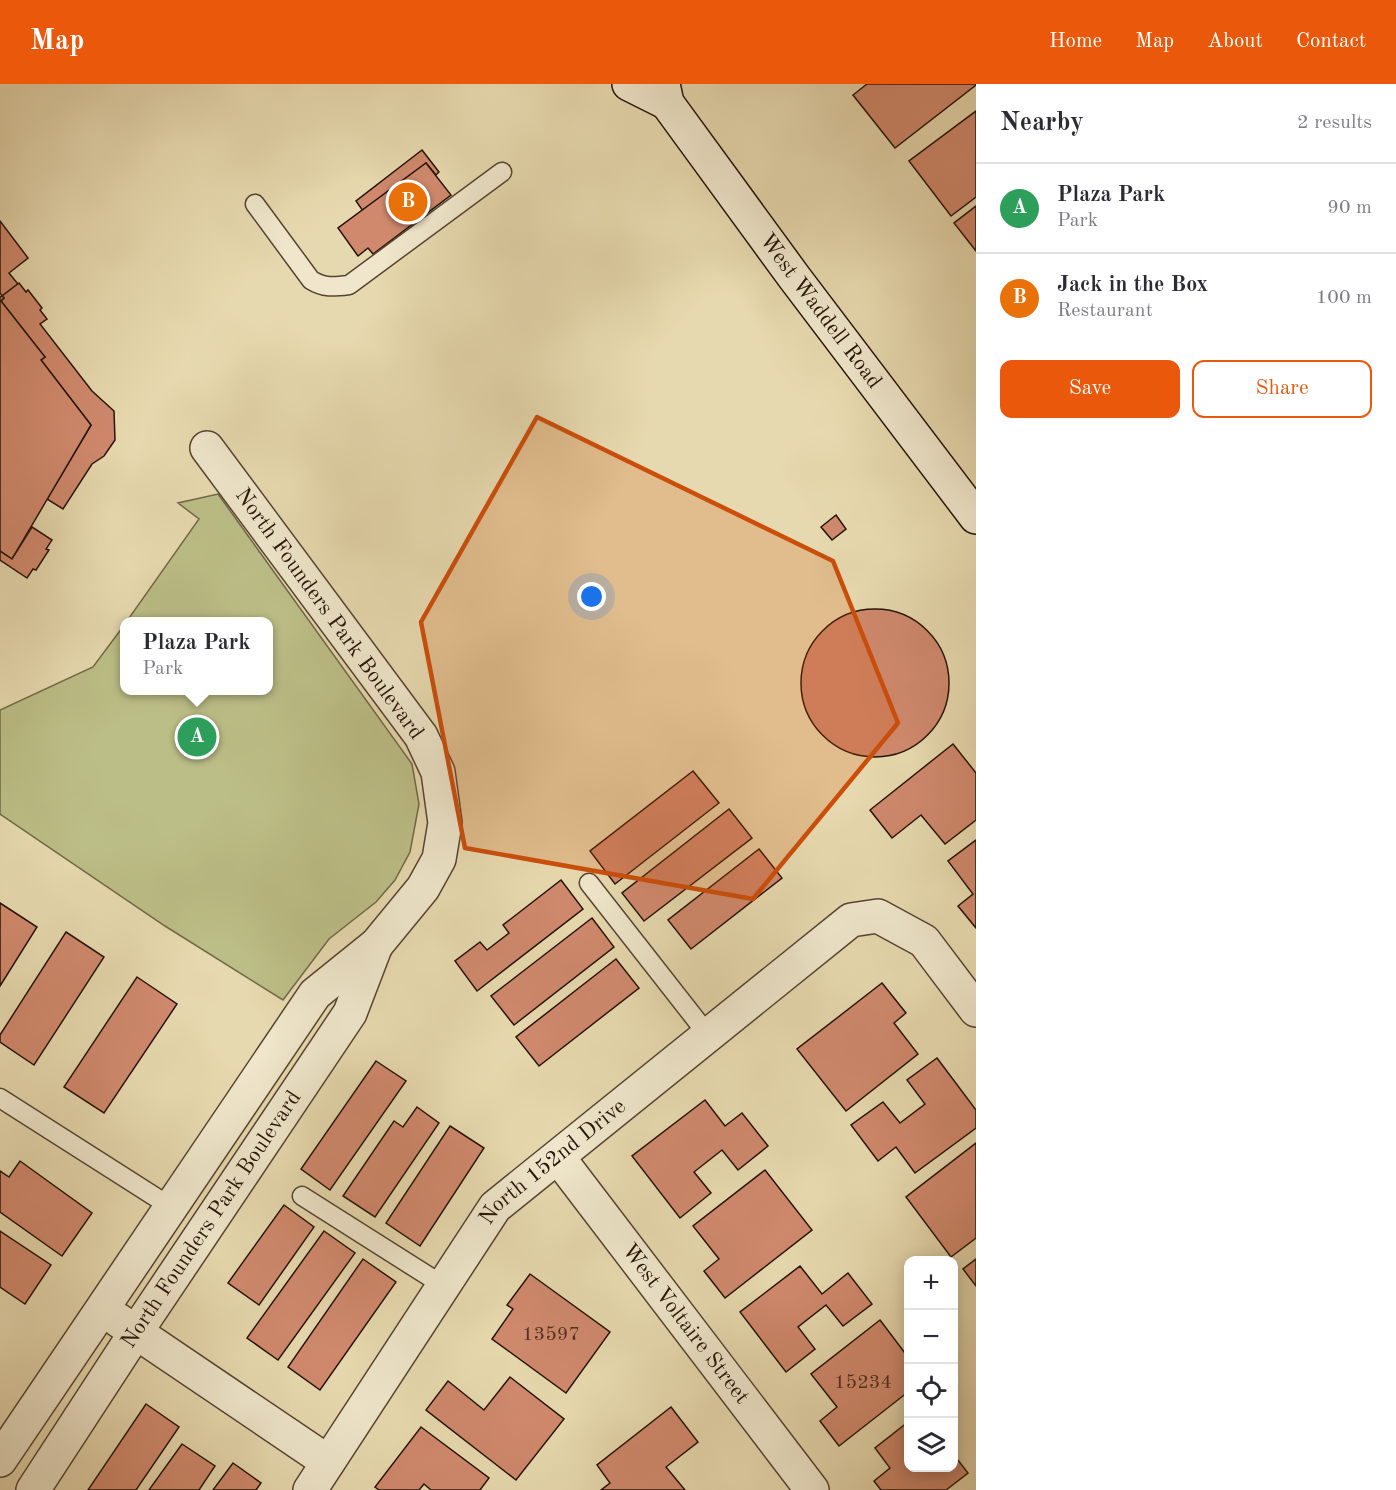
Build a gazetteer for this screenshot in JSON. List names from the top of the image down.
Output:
{
  "streets": {
    "street": [
      "West Waddell Road",
      "North Founders Park Boulevard",
      "North 152nd Drive",
      "West Voltaire Street"
    ]
  },
  "crossings": [
    ["North 152nd Drive", "West Voltaire Street"]
  ],
  "house_numbers": ["13597", "15234"],
  "page": {
    "header": "Map",
    "nav": [
      "Home",
      "Map",
      "About",
      "Contact"
    ],
    "heading": ["Nearby", "2 results"],
    "list": [
      {
        "mark": "A",
        "name": "Plaza Park",
        "note": "Park",
        "value": "90 m"
      },
      {
        "mark": "B",
        "name": "Jack in the Box",
        "note": "Restaurant",
        "value": "100 m"
      }
    ],
    "pins": ["B", "A"],
    "buttons": ["Save", "Share"],
    "popup": ["Plaza Park", "Park"],
    "map_buttons": ["+", "−"]
  }
}
